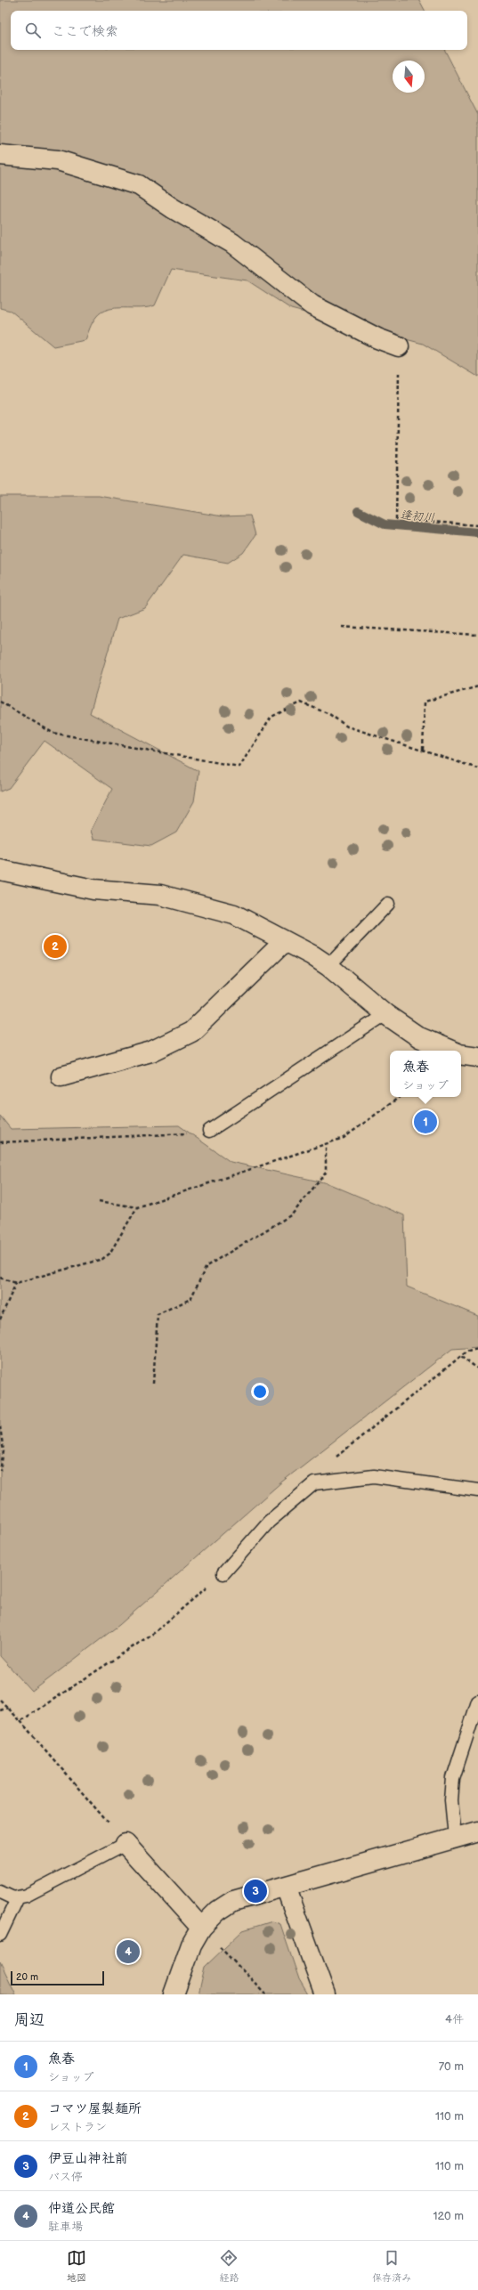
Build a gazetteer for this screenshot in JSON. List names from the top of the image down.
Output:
{
  "water": ["逢初川"],
  "scale_bar": "20 m",
  "north": "bottom",
  "page": {
    "search": "ここで検索",
    "pins": [
      "2",
      "1",
      "3",
      "4"
    ],
    "popup": ["魚春", "ショップ"],
    "scale": "20 m",
    "heading": ["周辺", "4件"],
    "list": [
      {
        "mark": "1",
        "name": "魚春",
        "note": "ショップ",
        "value": "70 m"
      },
      {
        "mark": "2",
        "name": "コマツ屋製麺所",
        "note": "レストラン",
        "value": "110 m"
      },
      {
        "mark": "3",
        "name": "伊豆山神社前",
        "note": "バス停",
        "value": "110 m"
      },
      {
        "mark": "4",
        "name": "仲道公民館",
        "note": "駐車場",
        "value": "120 m"
      }
    ],
    "nav": ["地図", "経路", "保存済み"]
  }
}
